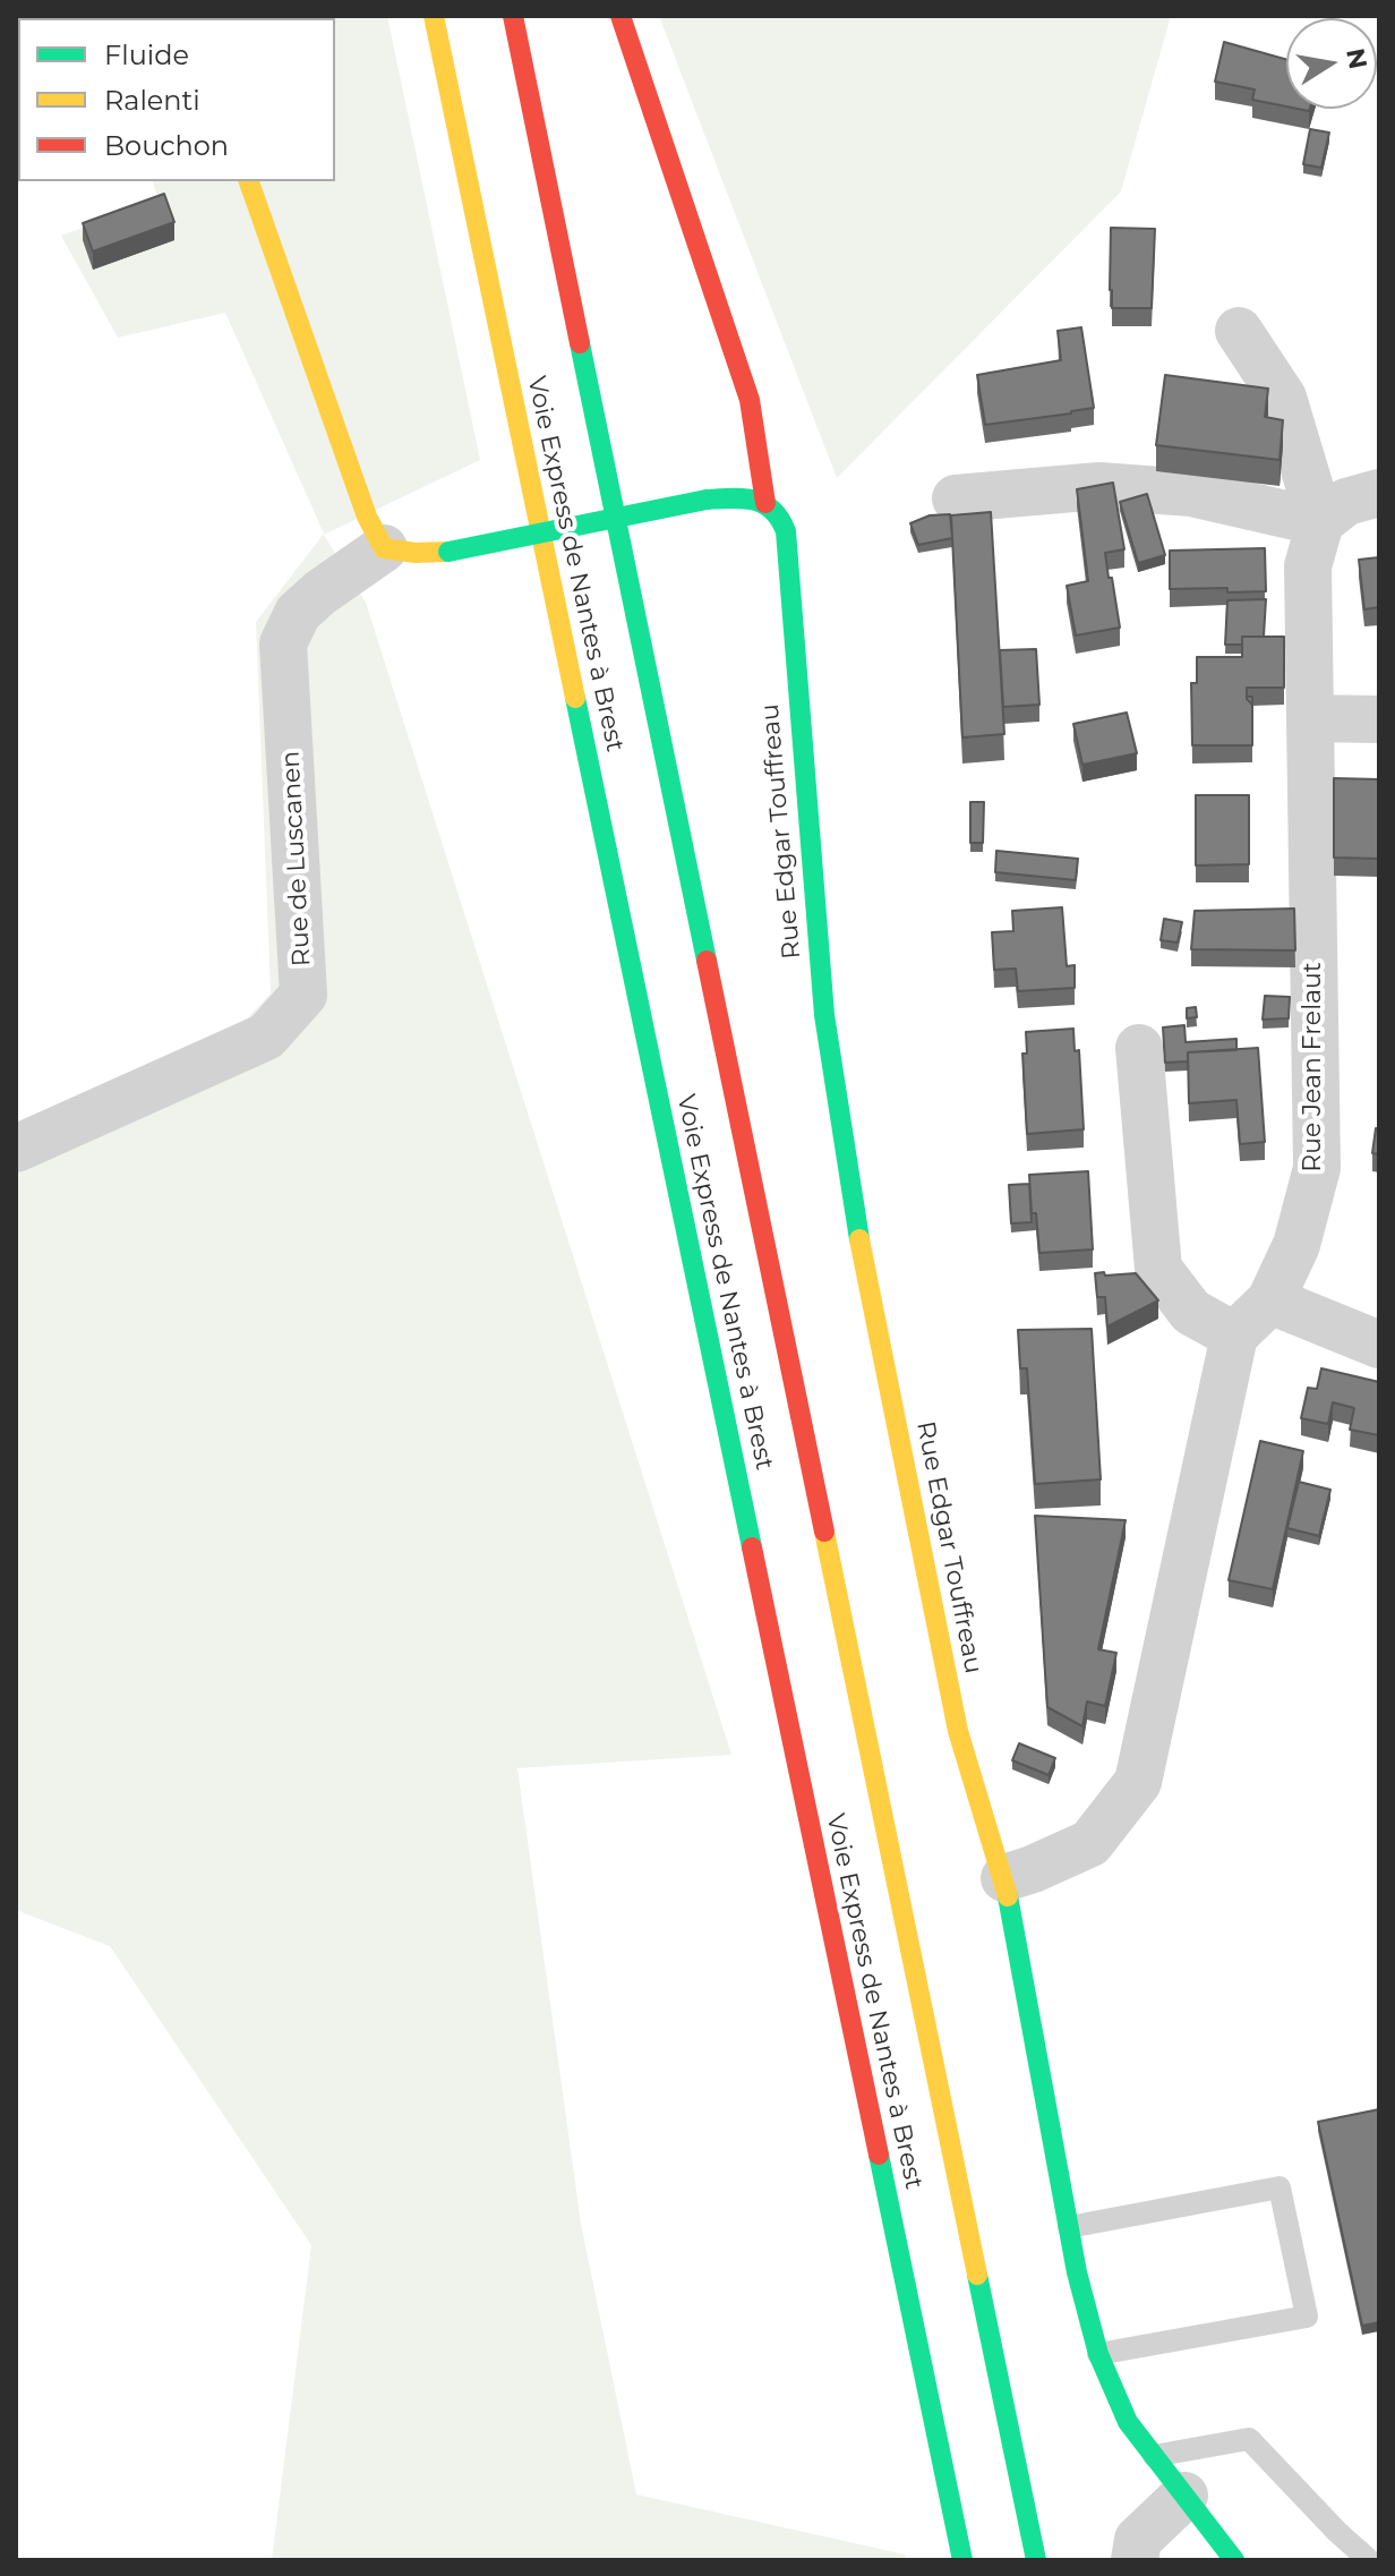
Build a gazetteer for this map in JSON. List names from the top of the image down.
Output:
{
  "streets": {
    "main road": ["Voie Express de Nantes à Brest", "Rue Edgar Touffreau"],
    "street": ["Rue de Luscanen", "Rue Jean Frelaut"]
  },
  "legend": ["Fluide", "Ralenti", "Bouchon"],
  "north": "right"
}
